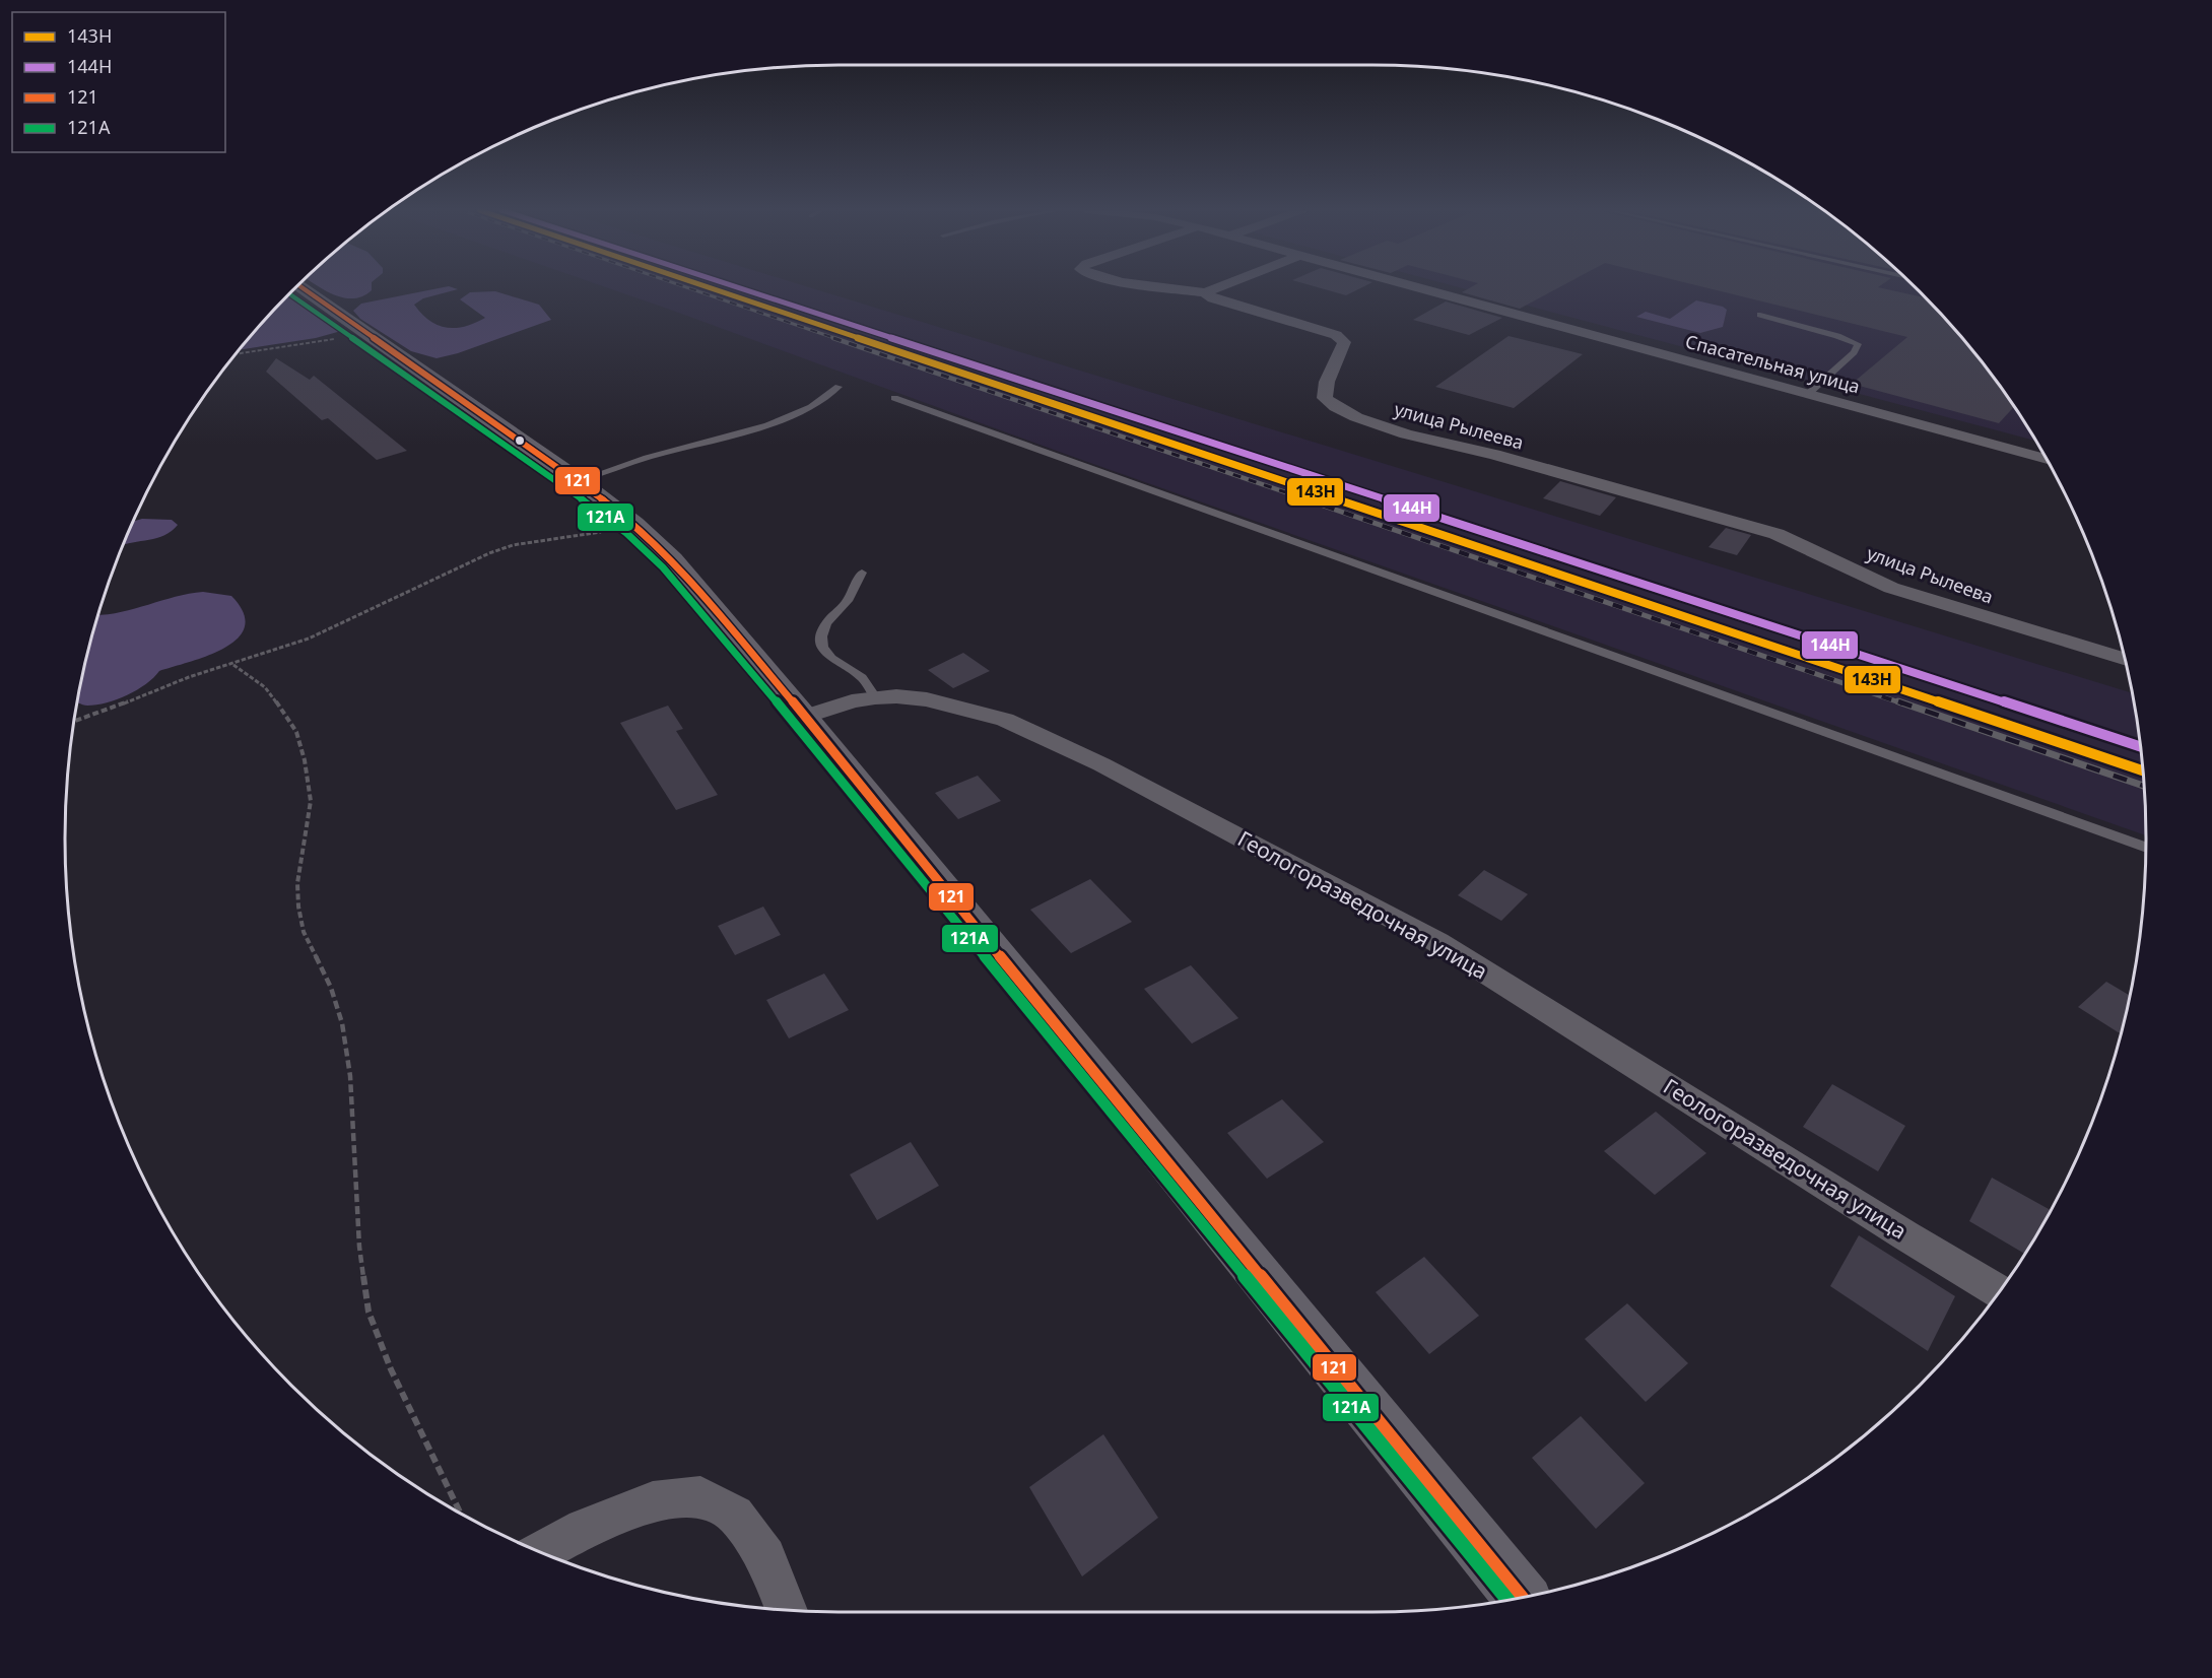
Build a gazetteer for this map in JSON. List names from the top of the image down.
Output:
{
  "streets": {
    "street": ["Спасательная улица", "улица Рылеева", "Геологоразведочная улица"]
  },
  "lines": [
    "transit line 143Н",
    "transit line 144Н",
    "transit line 121",
    "transit line 121А"
  ],
  "legend": [
    "143Н",
    "144Н",
    "121",
    "121А"
  ]
}
